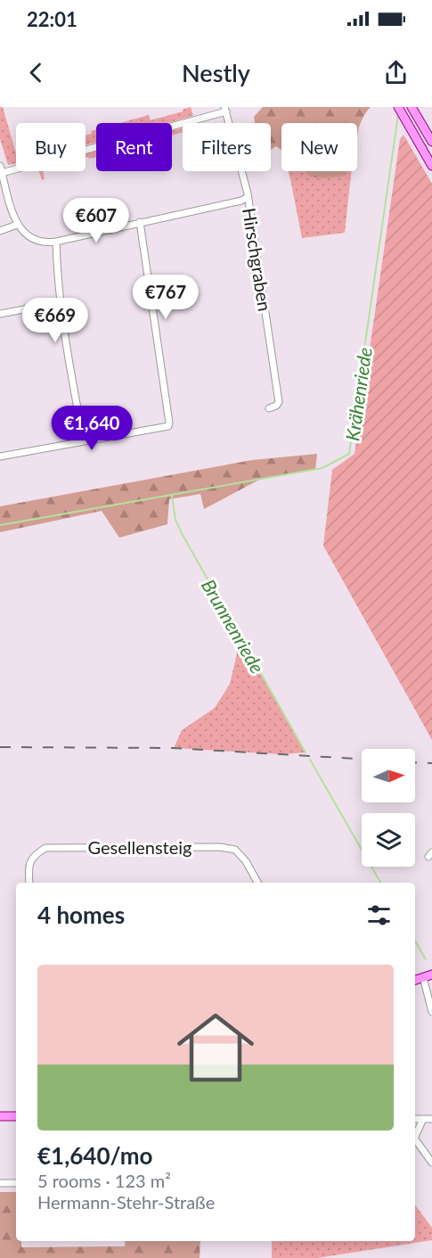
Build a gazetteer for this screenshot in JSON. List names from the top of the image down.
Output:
{
  "streets": {
    "street": ["Hirschgraben", "Gesellensteig"]
  },
  "water": ["Krähenriede", "Brunnenriede"],
  "north": "right",
  "page": {
    "status": "22:01",
    "header": "Nestly",
    "chip": [
      "Buy",
      "Rent",
      "Filters",
      "New"
    ],
    "price": [
      "€607",
      "€767",
      "€669",
      "€1,640"
    ],
    "heading": "4 homes",
    "list": [
      {
        "name": "€1,640/mo",
        "note": "5 rooms · 123 m² · Hermann-Stehr-Straße"
      }
    ]
  }
}
